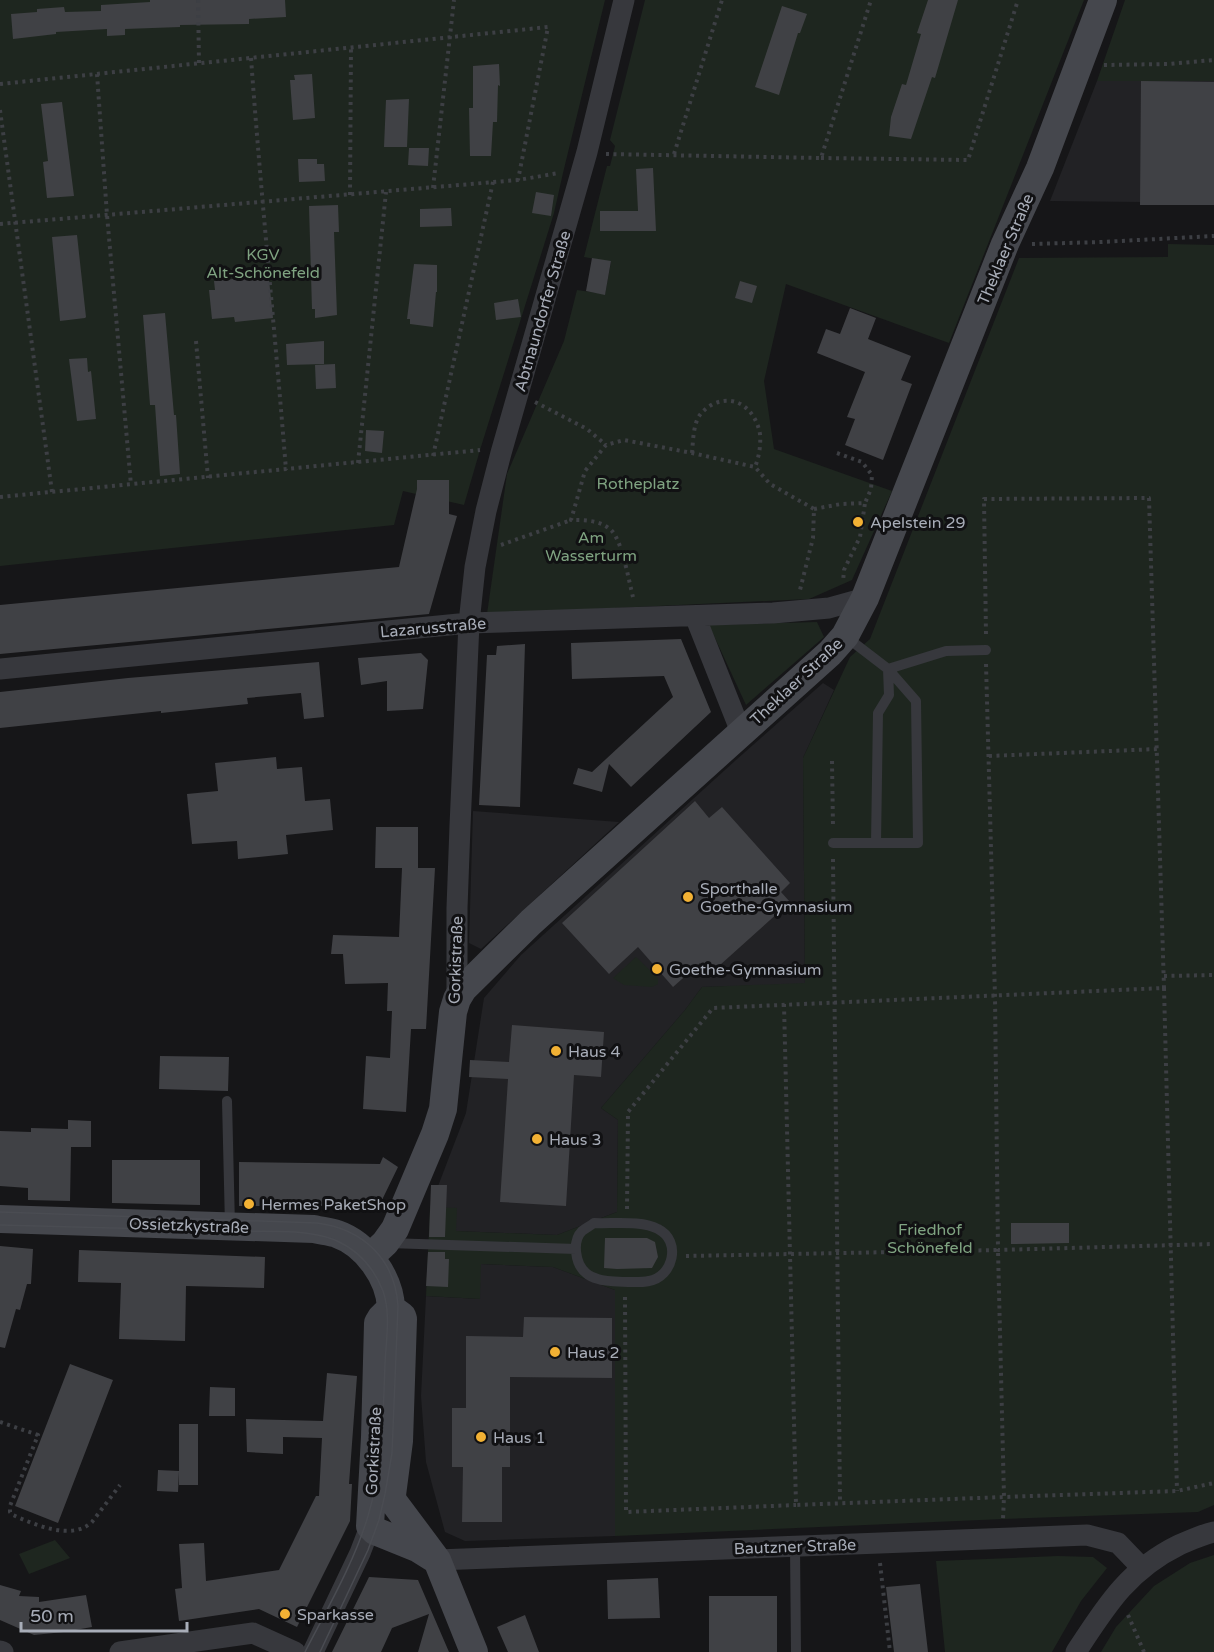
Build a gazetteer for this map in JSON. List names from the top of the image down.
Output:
{
  "streets": {
    "main road": ["Theklaer Straße", "Gorkistraße", "Ossietzkystraße"],
    "street": ["Abtnaundorfer Straße", "Lazarusstraße", "Bautzner Straße"]
  },
  "crossings": [
    ["Theklaer Straße", "Lazarusstraße"],
    ["Theklaer Straße", "Gorkistraße"],
    ["Abtnaundorfer Straße", "Lazarusstraße"],
    ["Abtnaundorfer Straße", "Gorkistraße"],
    ["Lazarusstraße", "Gorkistraße"],
    ["Gorkistraße", "Ossietzkystraße"]
  ],
  "parks": [
    "KGV Alt-Schönefeld",
    "Rotheplatz",
    "Am Wasserturm",
    "Friedhof Schönefeld"
  ],
  "places": [
    "Apelstein 29",
    "Sporthalle Goethe-Gymnasium",
    "Goethe-Gymnasium",
    "Haus 4",
    "Haus 3",
    "Hermes PaketShop",
    "Haus 2",
    "Haus 1",
    "Sparkasse"
  ],
  "scale_bar": "50 m"
}
